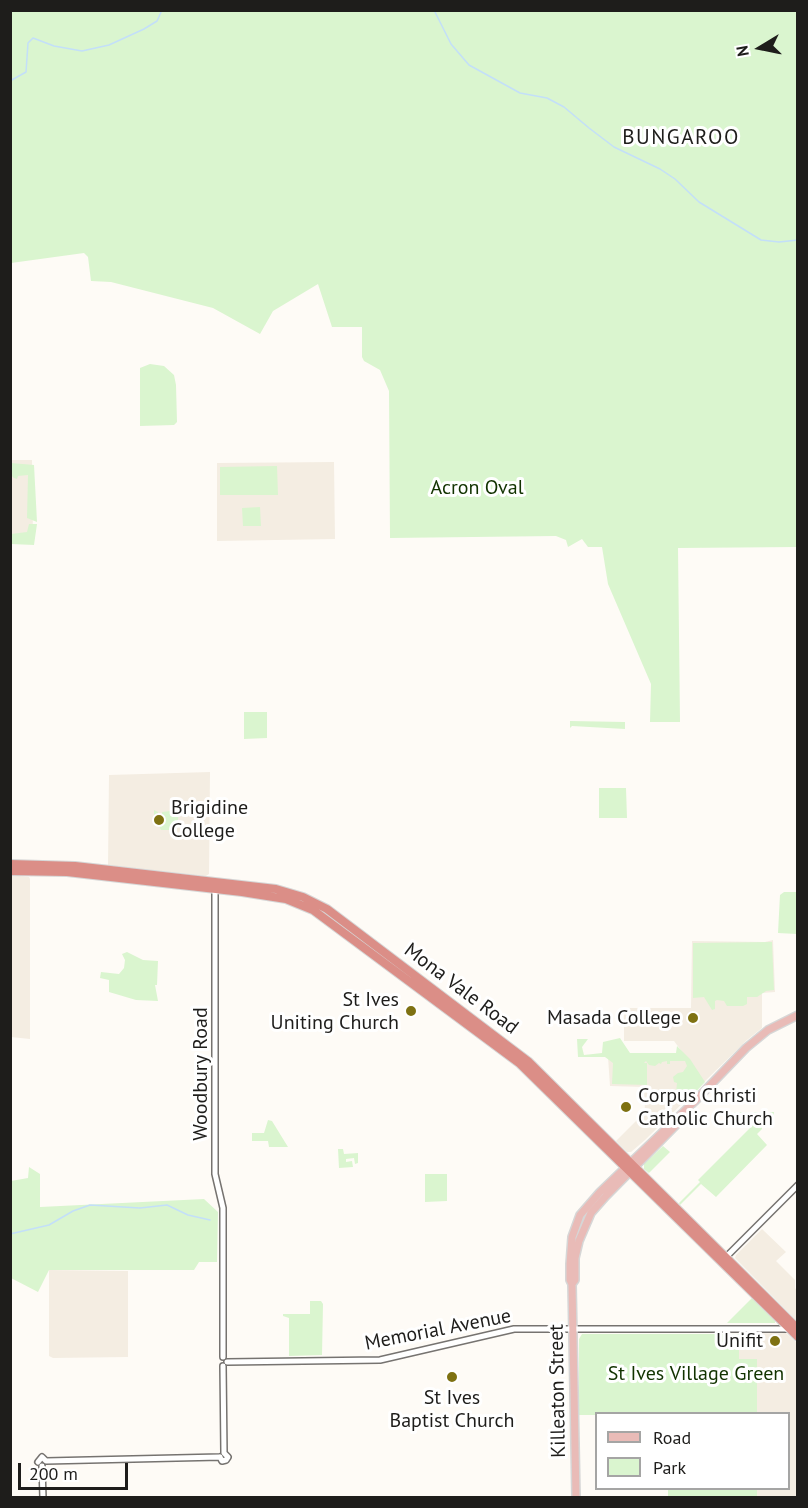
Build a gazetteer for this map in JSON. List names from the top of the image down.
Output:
{
  "streets": {
    "highway": ["Mona Vale Road"],
    "main road": ["Killeaton Street"],
    "street": ["Woodbury Road", "Memorial Avenue"]
  },
  "crossings": [
    ["Mona Vale Road", "Woodbury Road"],
    ["Mona Vale Road", "Memorial Avenue"],
    ["Mona Vale Road", "Killeaton Street"],
    ["Woodbury Road", "Memorial Avenue"],
    ["Memorial Avenue", "Killeaton Street"]
  ],
  "districts": ["BUNGAROO"],
  "parks": ["Acron Oval", "St Ives Village Green"],
  "places": [
    "Brigidine College",
    "St Ives Uniting Church",
    "Masada College",
    "Corpus Christi Catholic Church",
    "Unifit",
    "St Ives Baptist Church"
  ],
  "legend": ["Road", "Park"],
  "scale_bar": "200 m",
  "north": "left"
}
